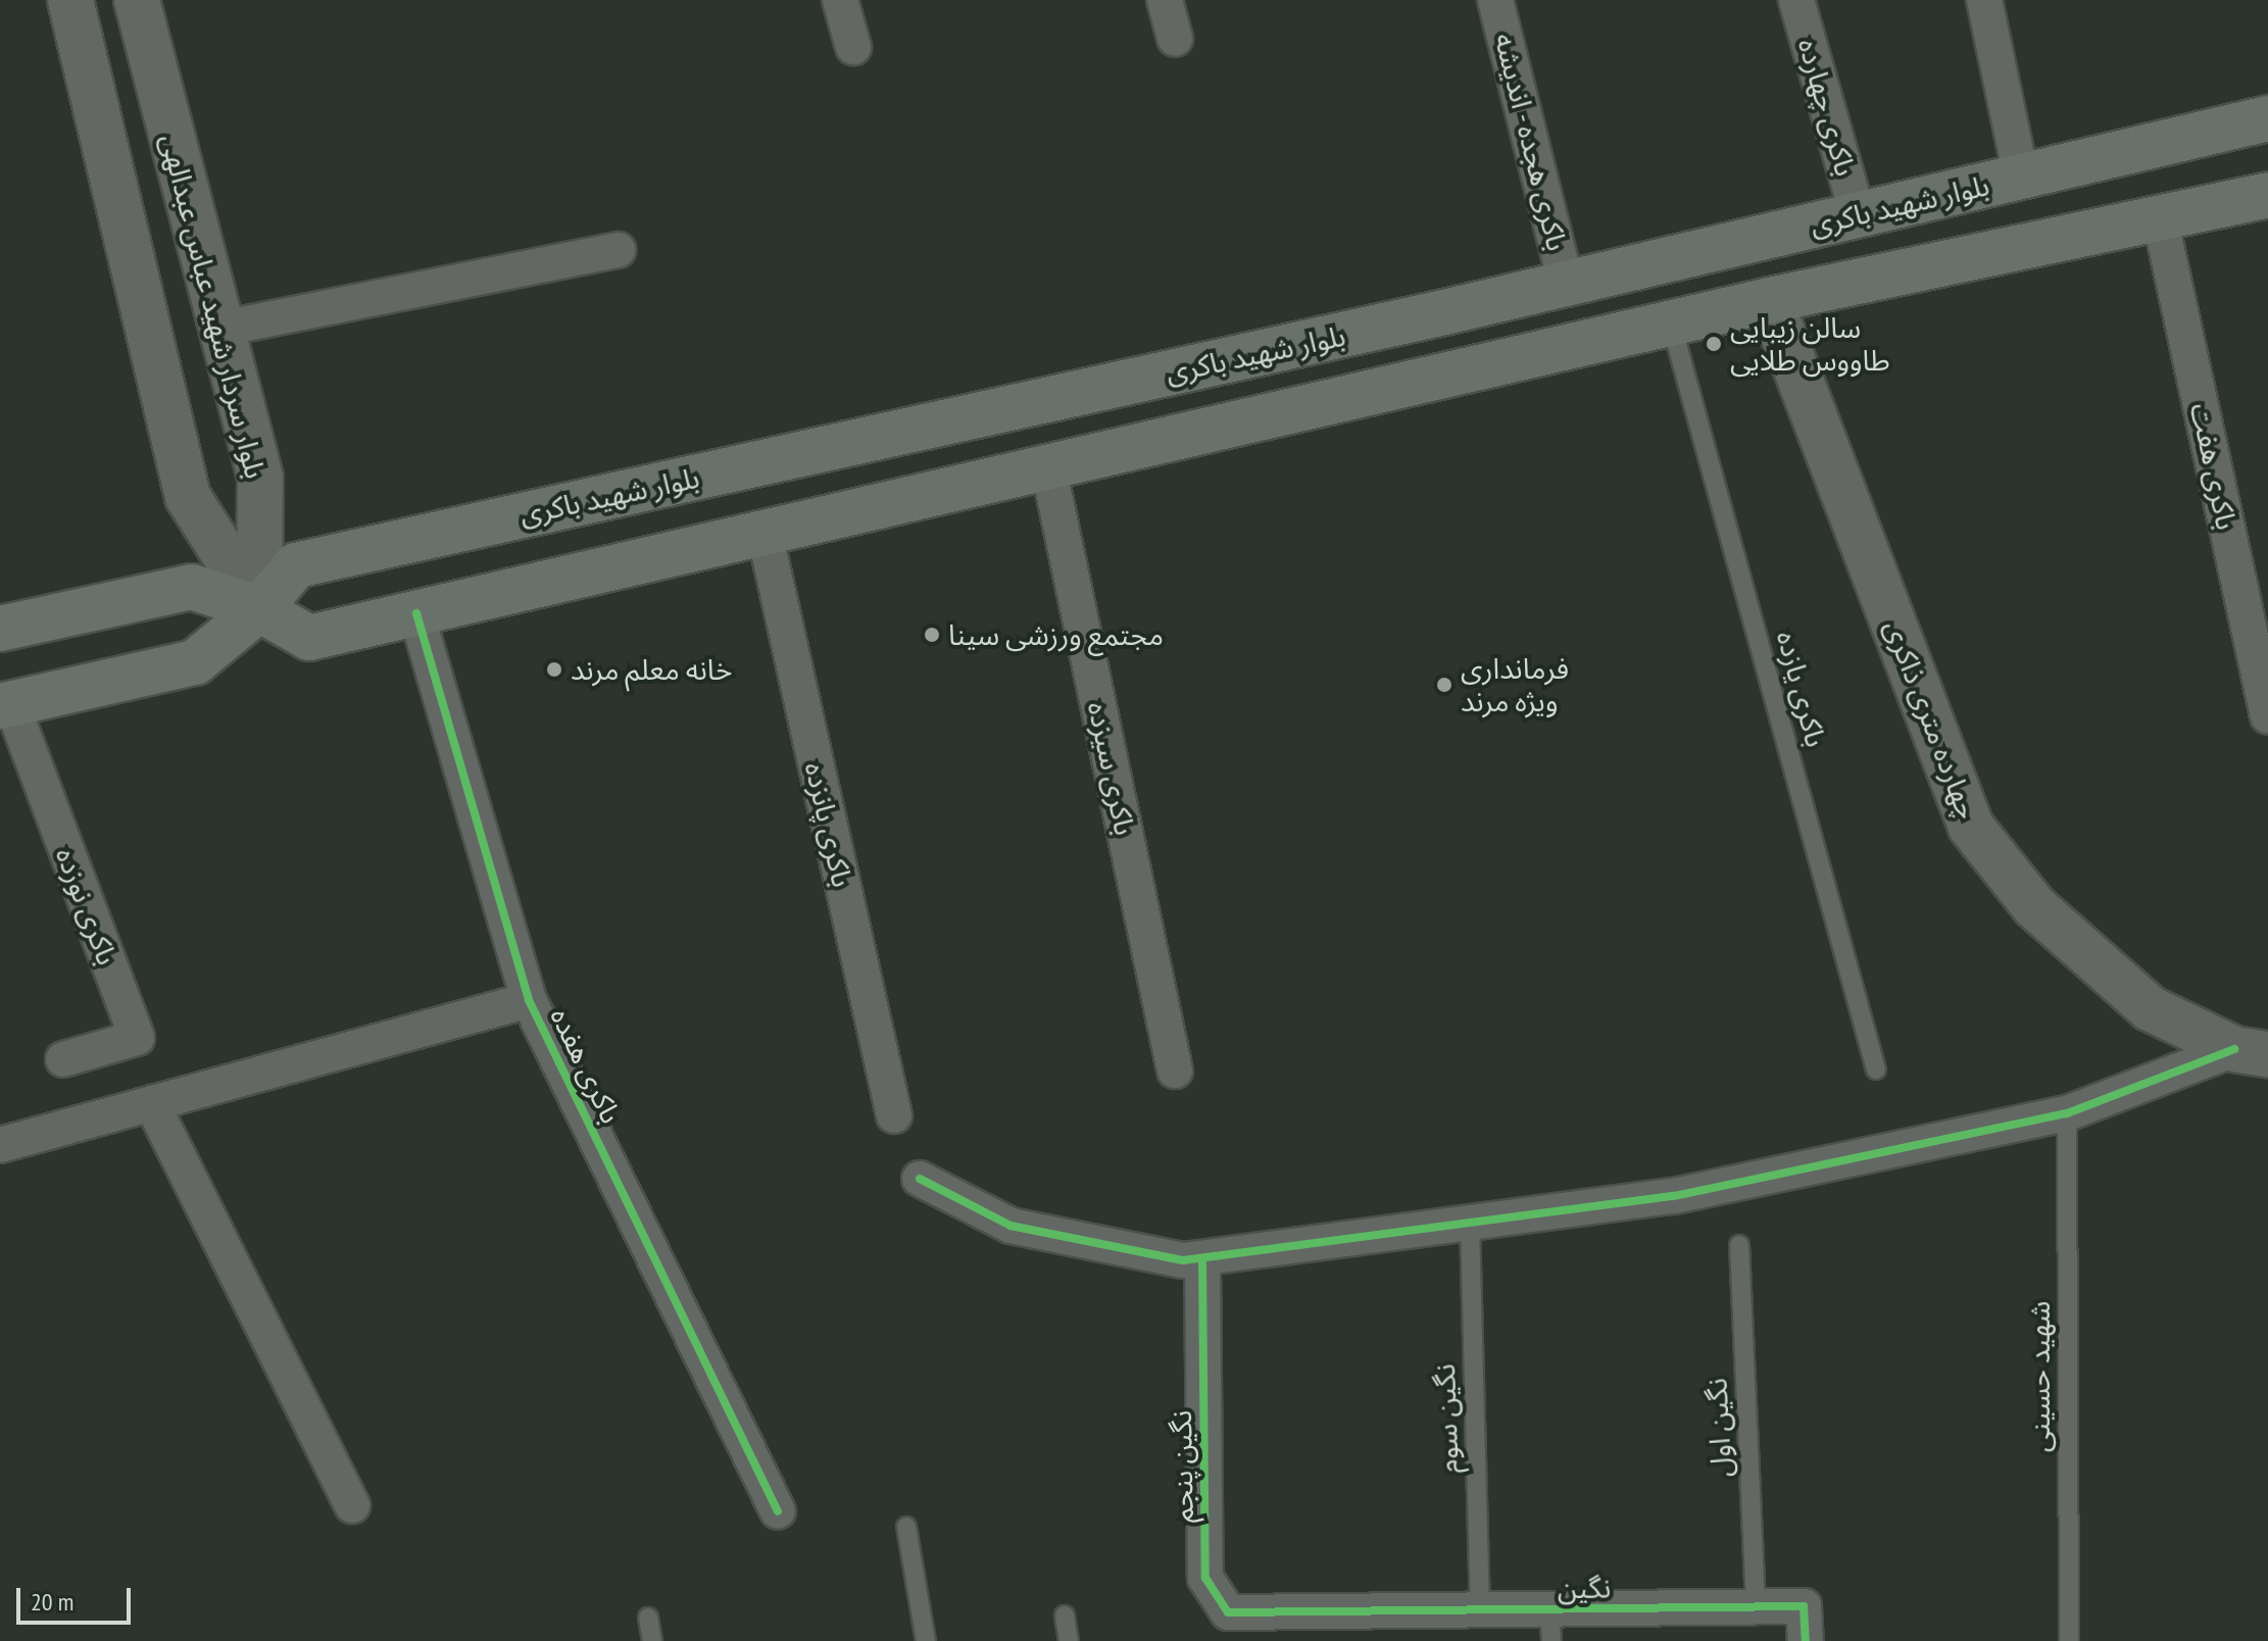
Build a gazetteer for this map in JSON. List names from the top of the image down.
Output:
{
  "streets": {
    "main road": ["بلوار شهید باکری"],
    "street": [
      "باکری چهارده",
      "باکری هجده - اندیشه",
      "بلوار سردار شهید عباس عبدالهی",
      "باکری هفت",
      "چهارده متری ذاکری",
      "باکری سیزده",
      "باکری پانزده",
      "باکری نوزده",
      "باکری هفده",
      "نگین پنجم",
      "نگین"
    ],
    "lane": [
      "باکری یازده",
      "شهید حسینی",
      "نگین سوم",
      "نگین اول"
    ]
  },
  "crossings": [
    ["باکری چهارده", "بلوار شهید باکری"],
    ["باکری هجده - اندیشه", "بلوار شهید باکری"],
    ["بلوار شهید باکری", "بلوار سردار شهید عباس عبدالهی"],
    ["بلوار شهید باکری", "باکری نوزده"],
    ["نگین سوم", "نگین"],
    ["نگین اول", "نگین"],
    ["نگین پنجم", "نگین"]
  ],
  "places": [
    "سالن زیبایی طاووس طلایی",
    "مجتمع ورزشی سینا",
    "خانه معلم مرند",
    "فرمانداری ویژه مرند"
  ],
  "scale_bar": "20 m"
}
